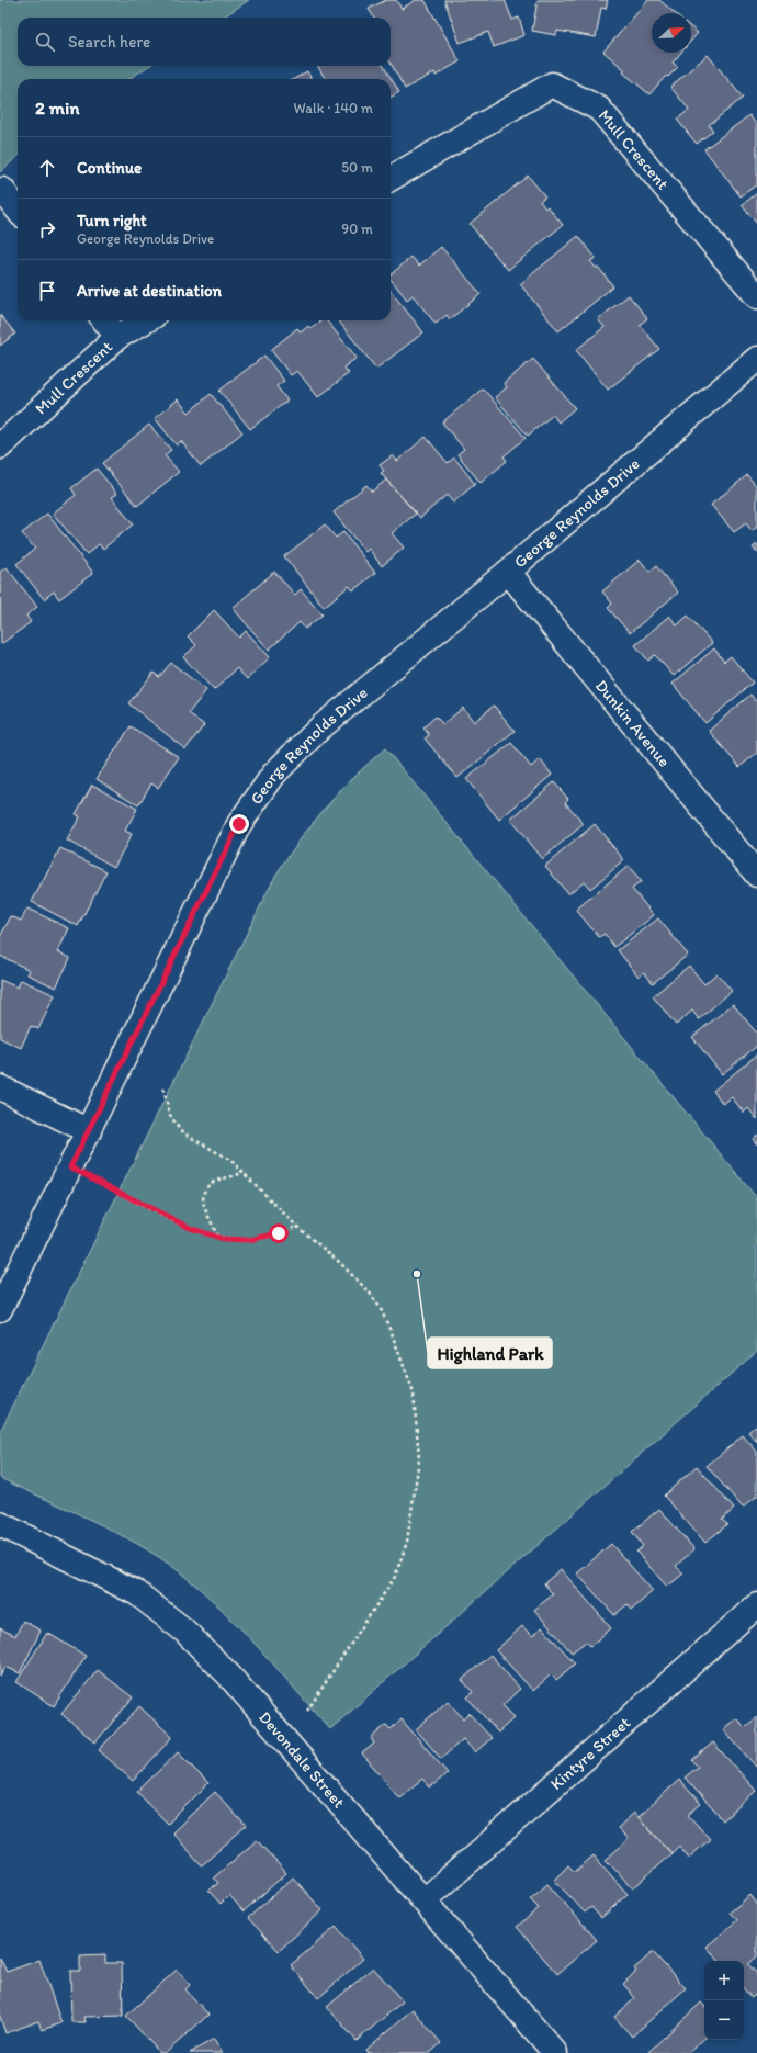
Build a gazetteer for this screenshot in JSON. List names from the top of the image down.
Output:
{
  "streets": {
    "street": [
      "Mull Crescent",
      "George Reynolds Drive",
      "Dunkin Avenue",
      "Kintyre Street",
      "Devondale Street"
    ]
  },
  "crossings": [
    ["George Reynolds Drive", "Dunkin Avenue"],
    ["Kintyre Street", "Devondale Street"]
  ],
  "places": ["Highland Park"],
  "north": "top right",
  "page": {
    "search": "Search here",
    "heading": ["2 min", "Walk · 140 m"],
    "list": [
      ["Continue", "50 m"],
      ["Turn right", "George Reynolds Drive", "90 m"],
      "Arrive at destination"
    ],
    "map_buttons": ["+", "−"]
  }
}
